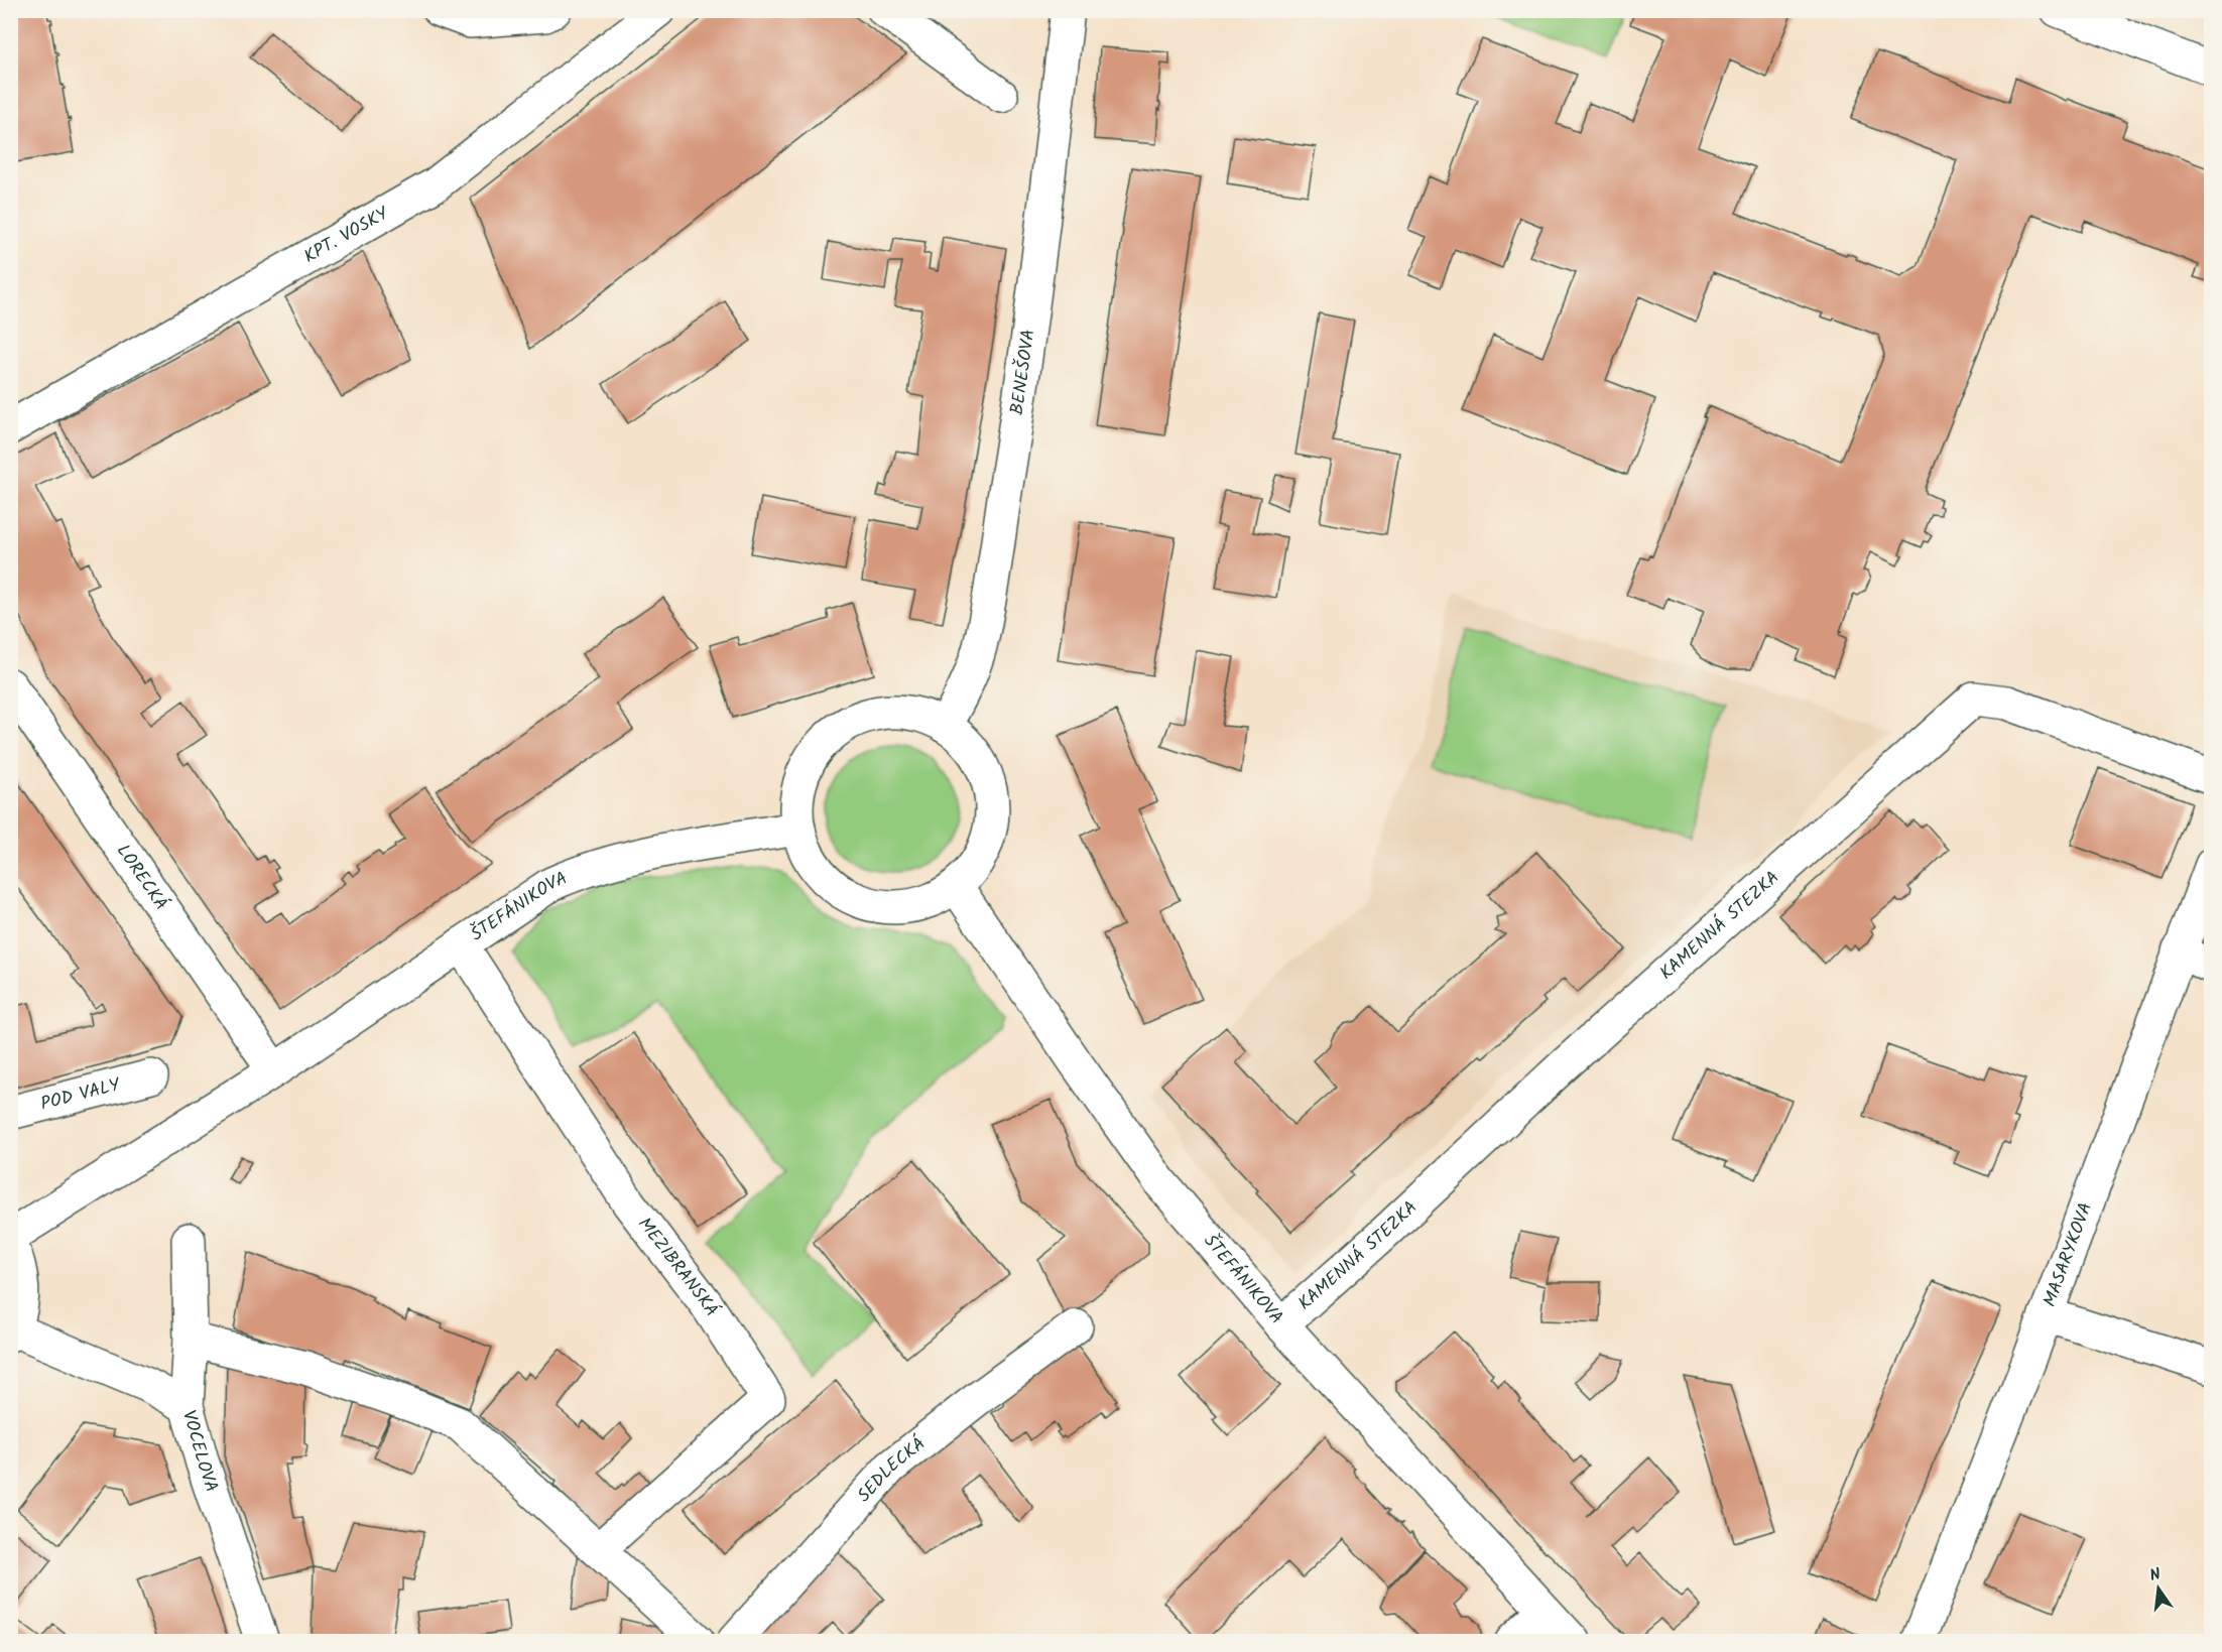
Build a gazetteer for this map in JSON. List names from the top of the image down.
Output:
{
  "streets": {
    "street": [
      "KPT. VOSKY",
      "BENEŠOVA",
      "LORECKÁ",
      "ŠTEFÁNIKOVA",
      "KAMENNÁ STEZKA",
      "POD VALY",
      "MASARYKOVA",
      "MEZIBRANSKÁ",
      "VOCELOVA",
      "SEDLECKÁ"
    ]
  },
  "crossings": [
    ["BENEŠOVA", "ŠTEFÁNIKOVA"],
    ["LORECKÁ", "ŠTEFÁNIKOVA"],
    ["ŠTEFÁNIKOVA", "KAMENNÁ STEZKA"],
    ["ŠTEFÁNIKOVA", "MEZIBRANSKÁ"]
  ],
  "north": "top"
}
